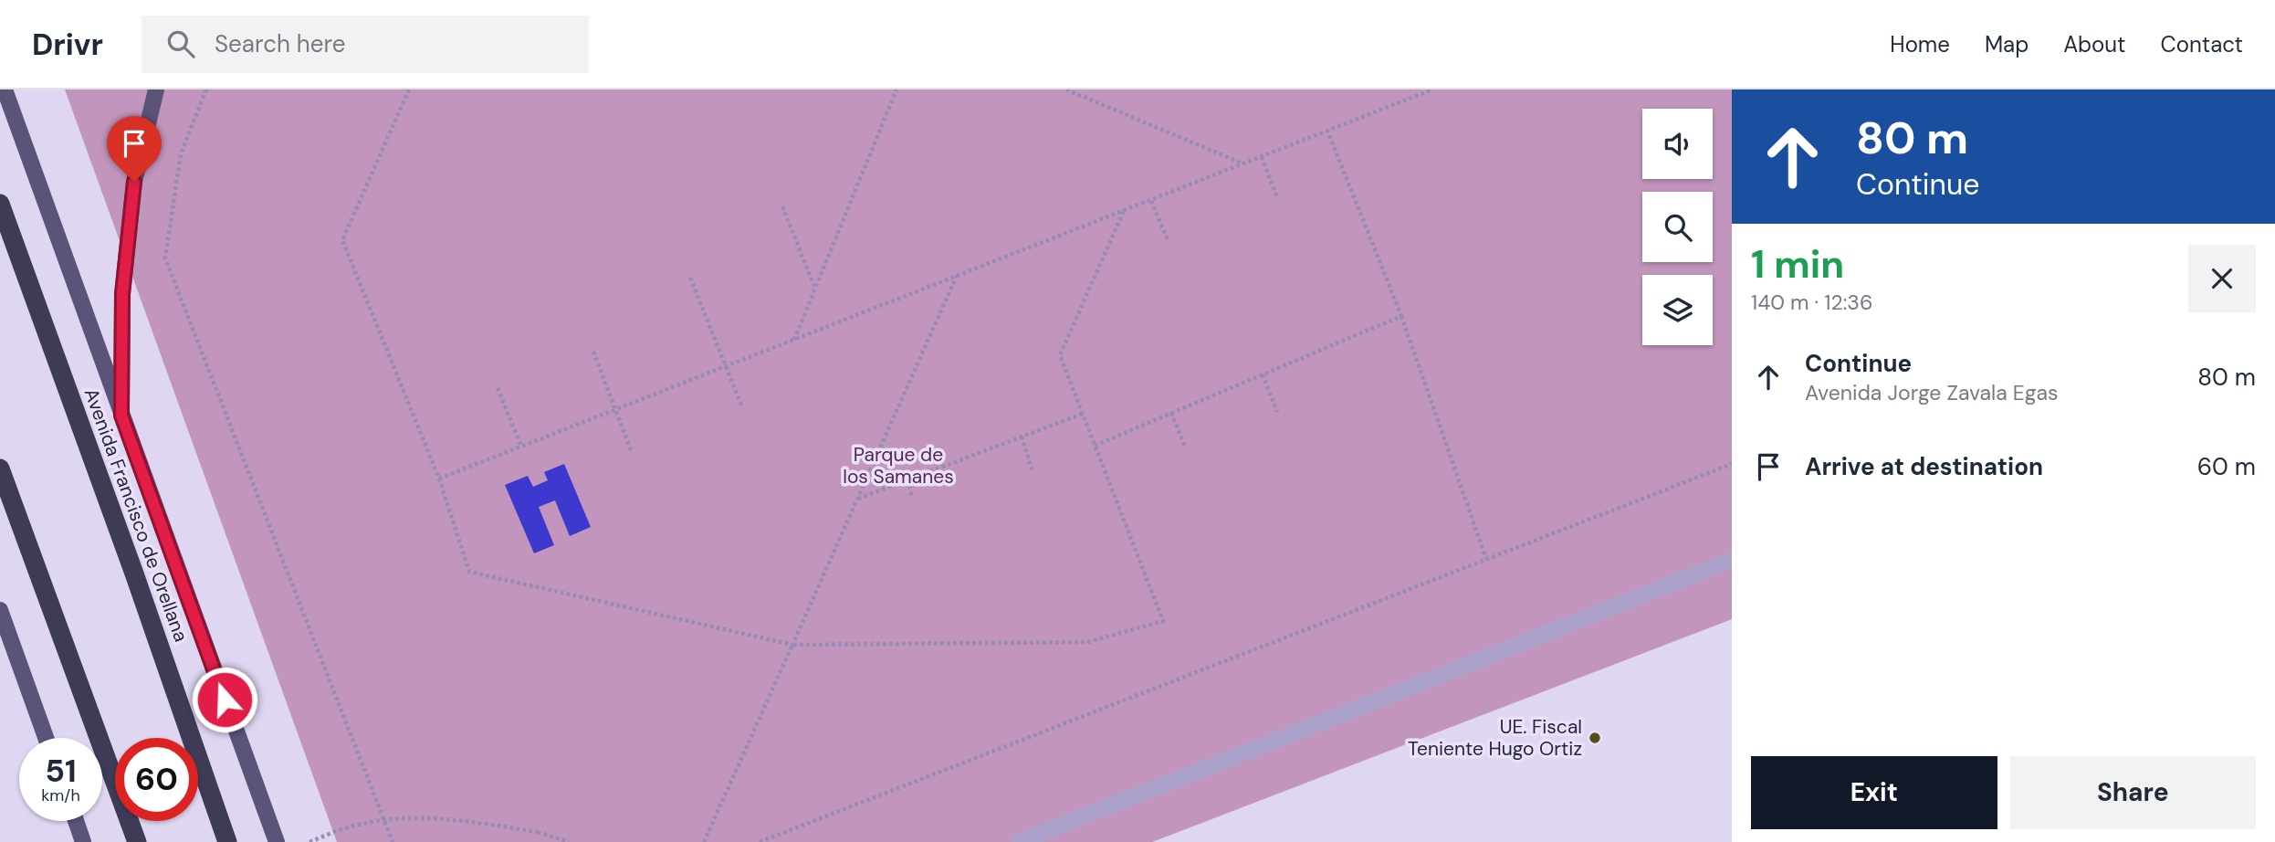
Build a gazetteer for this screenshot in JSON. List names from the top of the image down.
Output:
{
  "streets": {
    "highway": ["Avenida Francisco de Orellana"]
  },
  "parks": ["Parque de los Samanes"],
  "places": ["UE. Fiscal Teniente Hugo Ortiz"],
  "page": {
    "header": "Drivr",
    "search": "Search here",
    "nav": [
      "Home",
      "Map",
      "About",
      "Contact"
    ],
    "turn": ["80 m", "Continue"],
    "heading": ["1 min", "140 m · 12:36"],
    "list": [
      {
        "name": "Continue",
        "note": "Avenida Jorge Zavala Egas",
        "value": "80 m"
      },
      {
        "name": "Arrive at destination",
        "value": "60 m"
      }
    ],
    "speed": "51 km/h",
    "limit": "60",
    "buttons": ["Exit", "Share"]
  }
}
